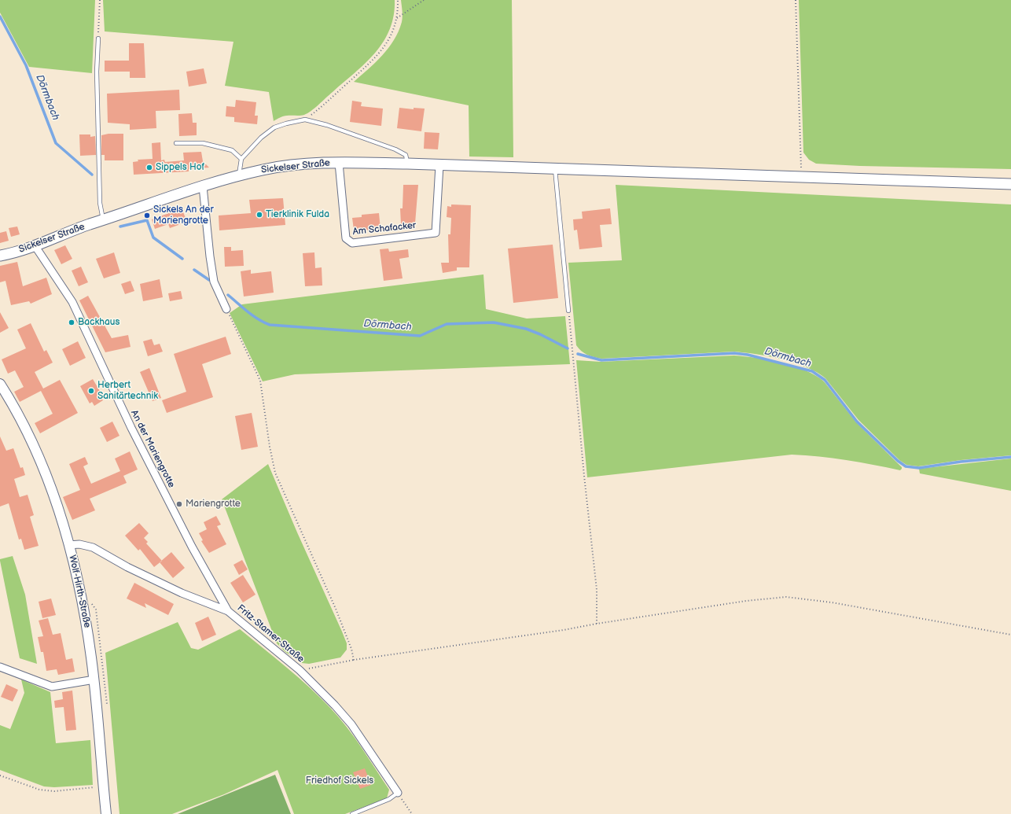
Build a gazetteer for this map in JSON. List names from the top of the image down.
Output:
{
  "streets": {
    "main road": ["Sickelser Straße"],
    "street": [
      "Am Schafacker",
      "An der Mariengrotte",
      "Wolf-Hirth-Straße",
      "Fritz-Stamer-Straße"
    ]
  },
  "crossings": [
    ["Sickelser Straße", "Am Schafacker"],
    ["Sickelser Straße", "An der Mariengrotte"],
    ["An der Mariengrotte", "Fritz-Stamer-Straße"],
    ["Wolf-Hirth-Straße", "Fritz-Stamer-Straße"]
  ],
  "water": ["Dörmbach"],
  "parks": ["Friedhof Sickels"],
  "places": [
    "Sippels Hof",
    "Tierklinik Fulda",
    "Sickels An der Mariengrotte",
    "Backhaus",
    "Herbert Sanitärtechnik",
    "Mariengrotte"
  ]
}
